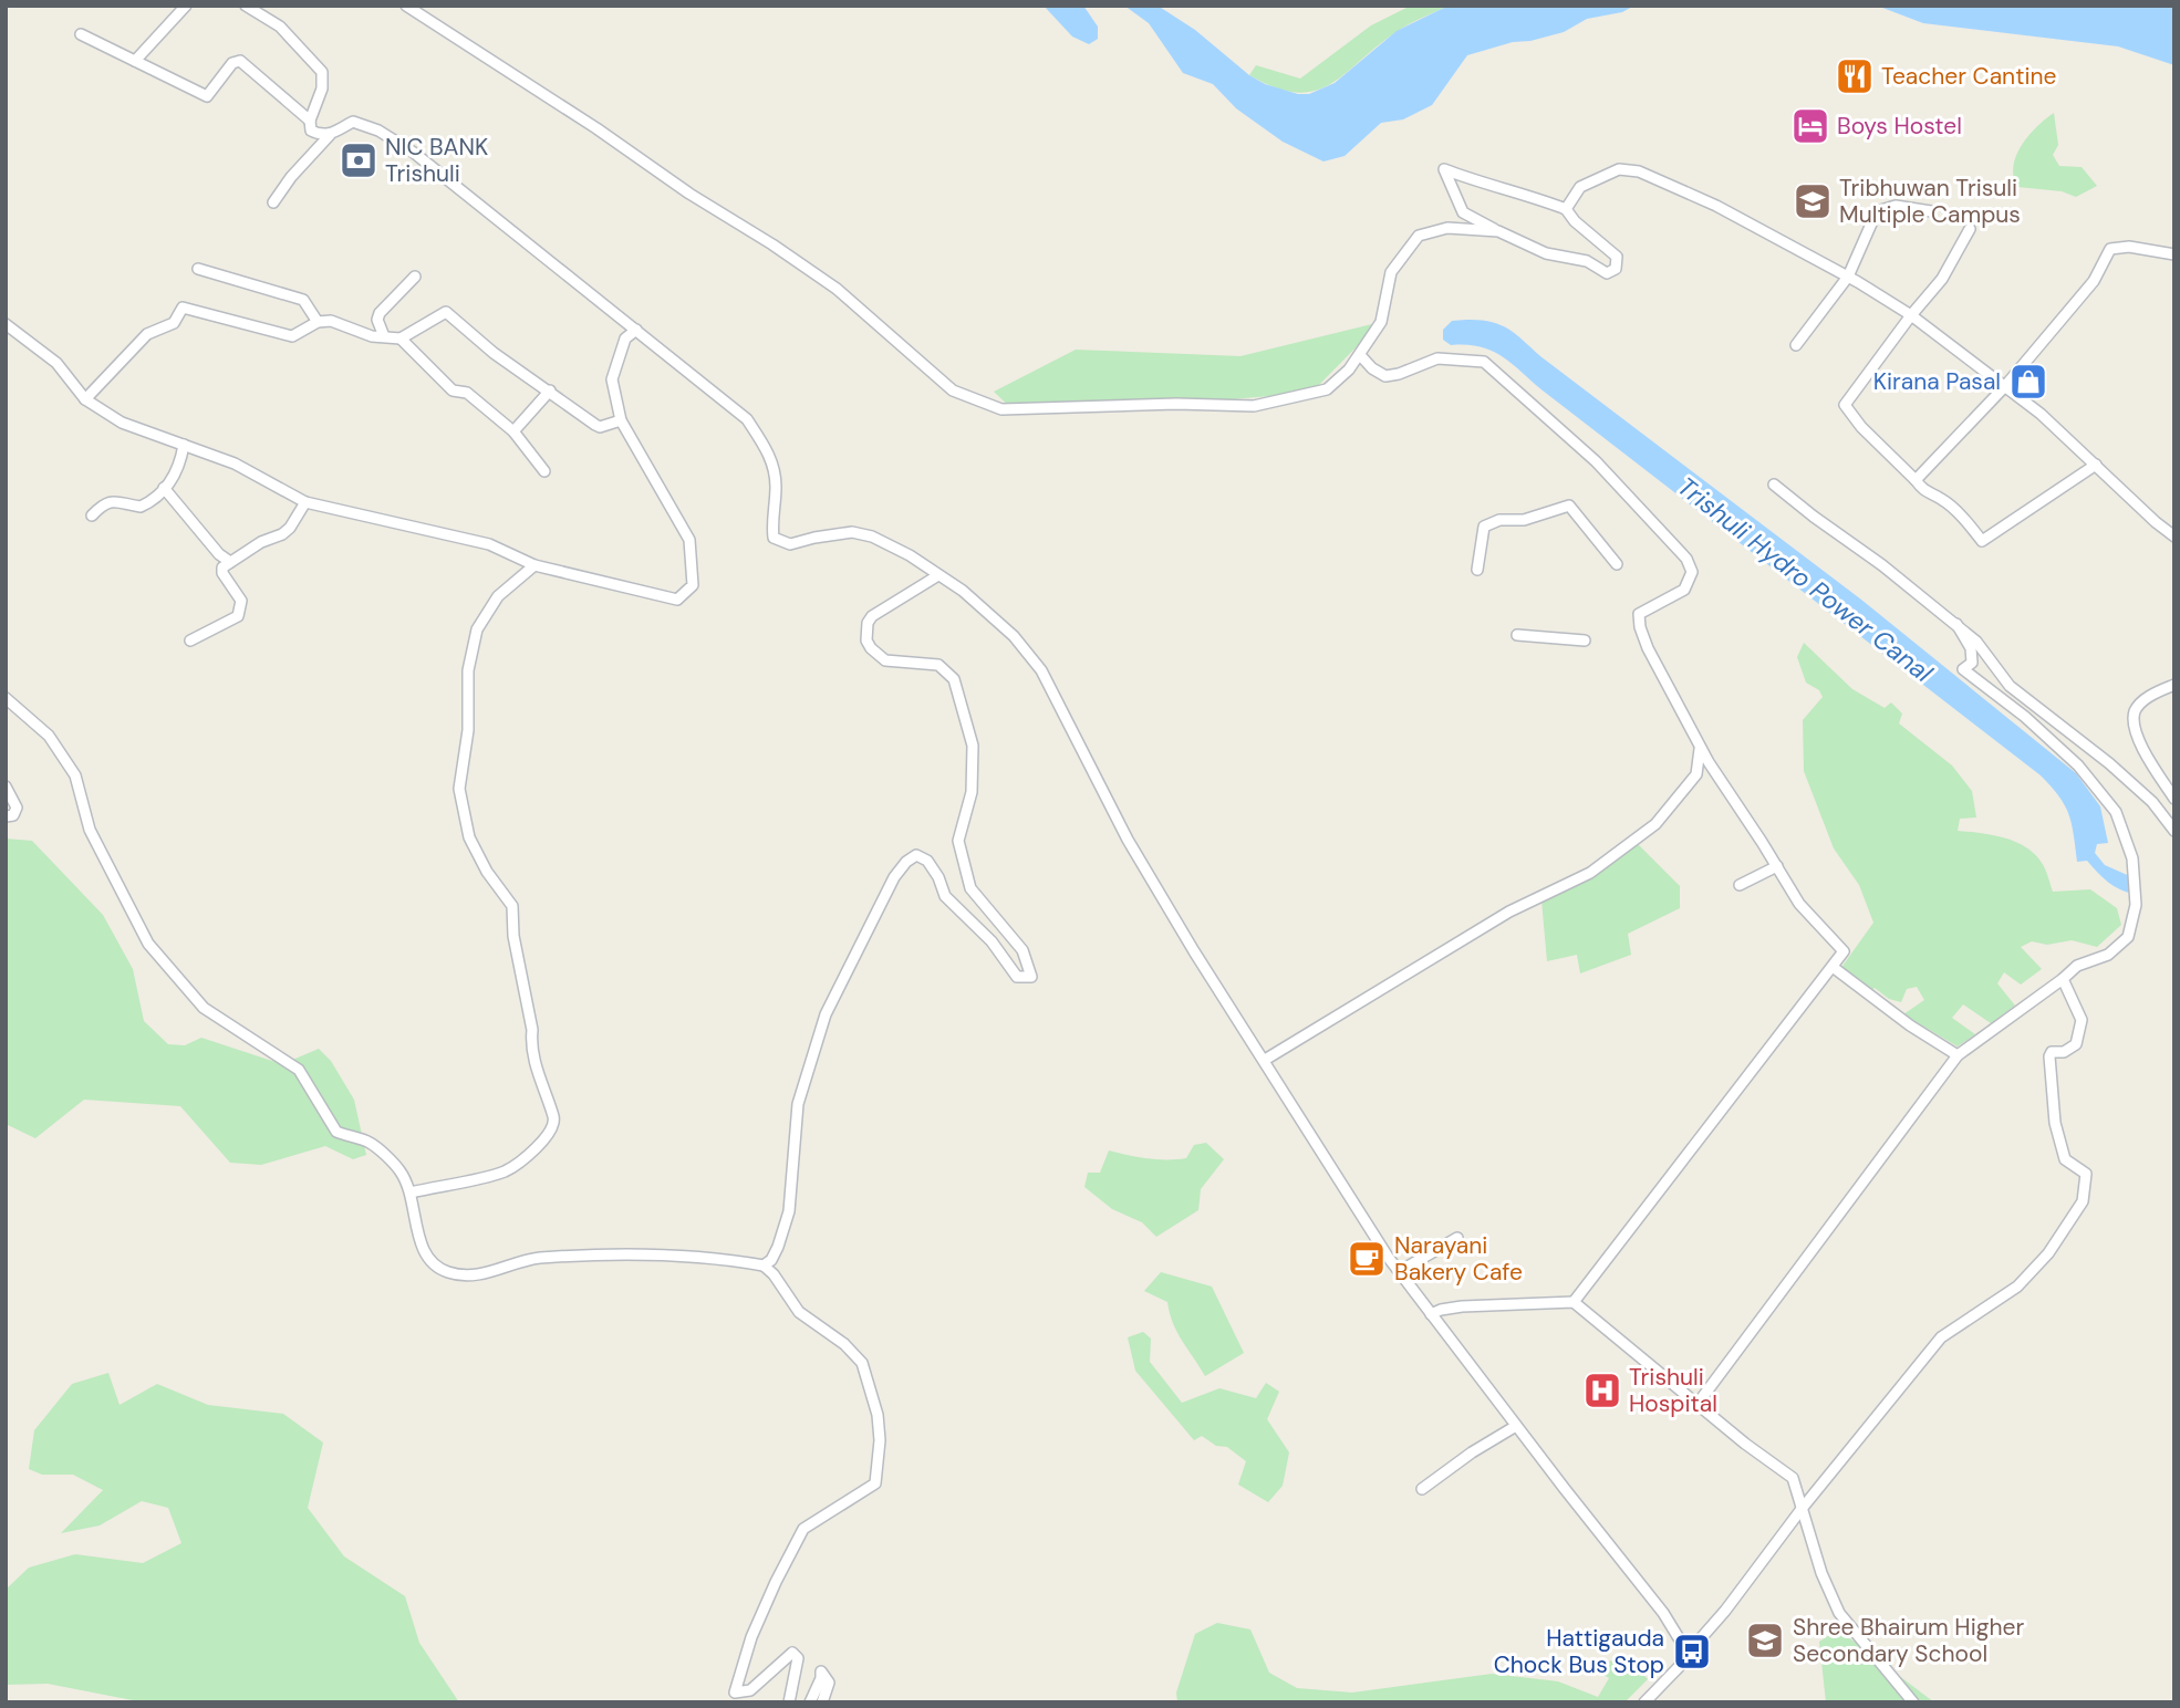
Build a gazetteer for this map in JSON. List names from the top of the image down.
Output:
{
  "water": ["Trishuli Hydro Power Canal"],
  "places": {
    "restaurant": ["Teacher Cantine"],
    "hotel": ["Boys Hostel"],
    "bank": ["NIC BANK Trishuli"],
    "school or university": ["Tribhuwan Trisuli Multiple Campus", "Shree Bhairum Higher Secondary School"],
    "shop": ["Kirana Pasal"],
    "cafe": ["Narayani Bakery Cafe"],
    "hospital": ["Trishuli Hospital"],
    "bus stop": ["Hattigauda Chock Bus Stop"]
  }
}
